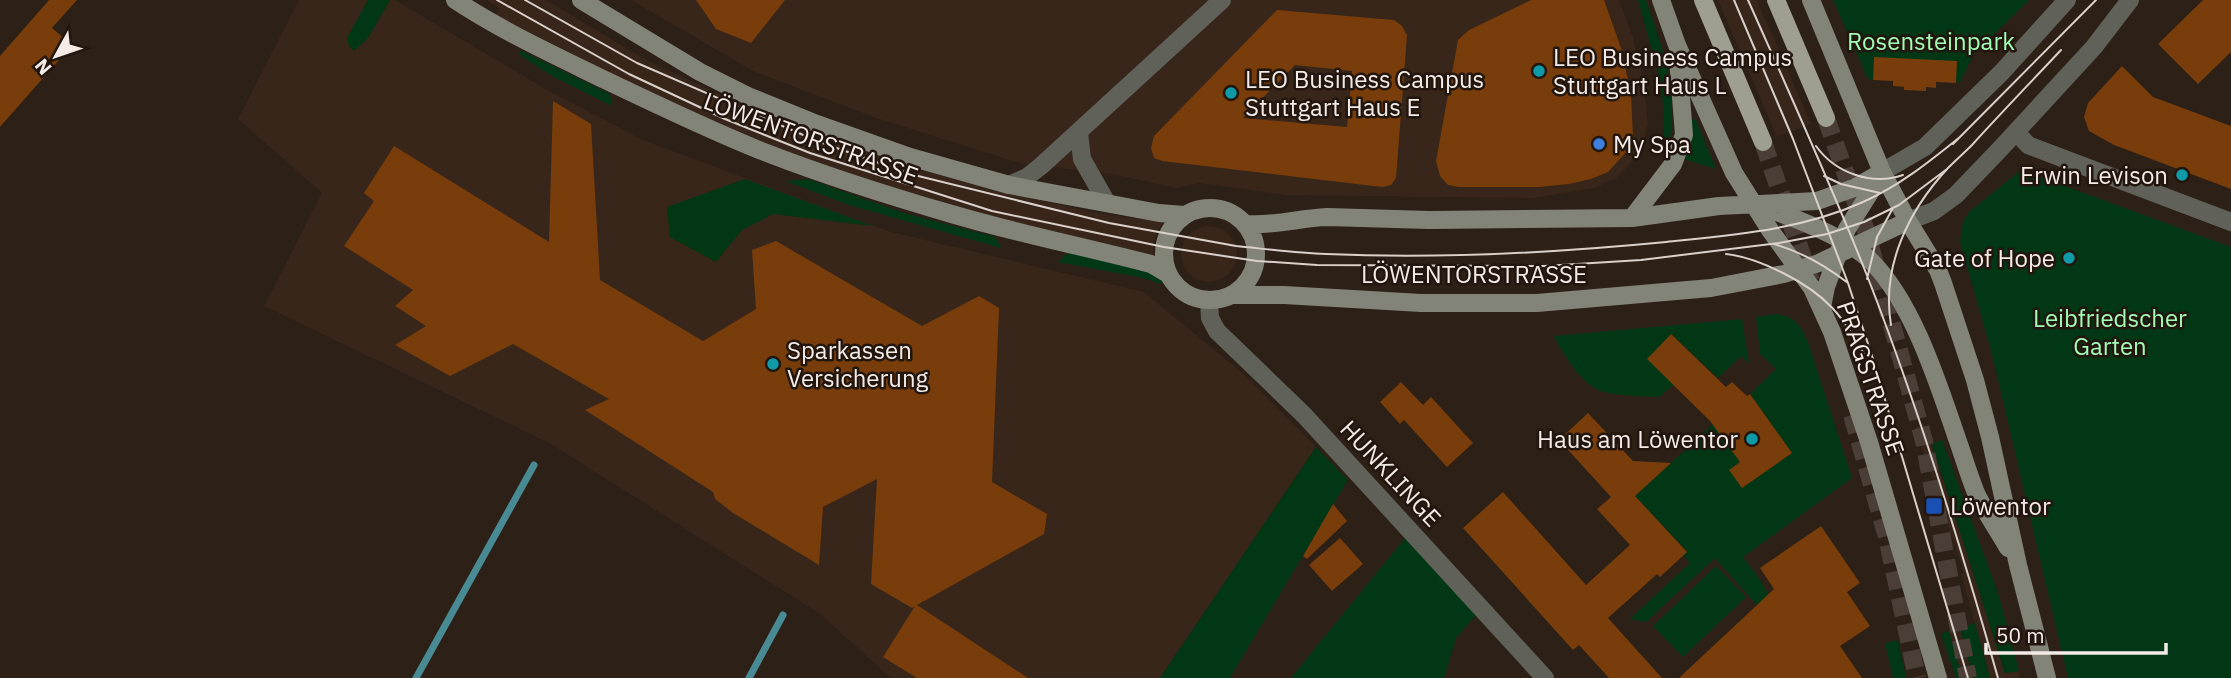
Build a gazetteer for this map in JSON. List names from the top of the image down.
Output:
{
  "streets": {
    "main road": ["LÖWENTORSTRASSE", "PRAGSTRASSE"],
    "street": ["HUNKLINGE"]
  },
  "crossings": [
    ["LÖWENTORSTRASSE", "PRAGSTRASSE"],
    ["LÖWENTORSTRASSE", "HUNKLINGE"]
  ],
  "parks": ["Rosensteinpark", "Leibfriedscher Garten"],
  "places": {
    "other": [
      "LEO Business Campus Stuttgart Haus L",
      "LEO Business Campus Stuttgart Haus E",
      "My Spa",
      "Erwin Levison",
      "Gate of Hope",
      "Sparkassen Versicherung",
      "Haus am Löwentor"
    ],
    "transit": ["Löwentor"]
  },
  "scale_bar": "50 m",
  "north": "bottom left"
}
